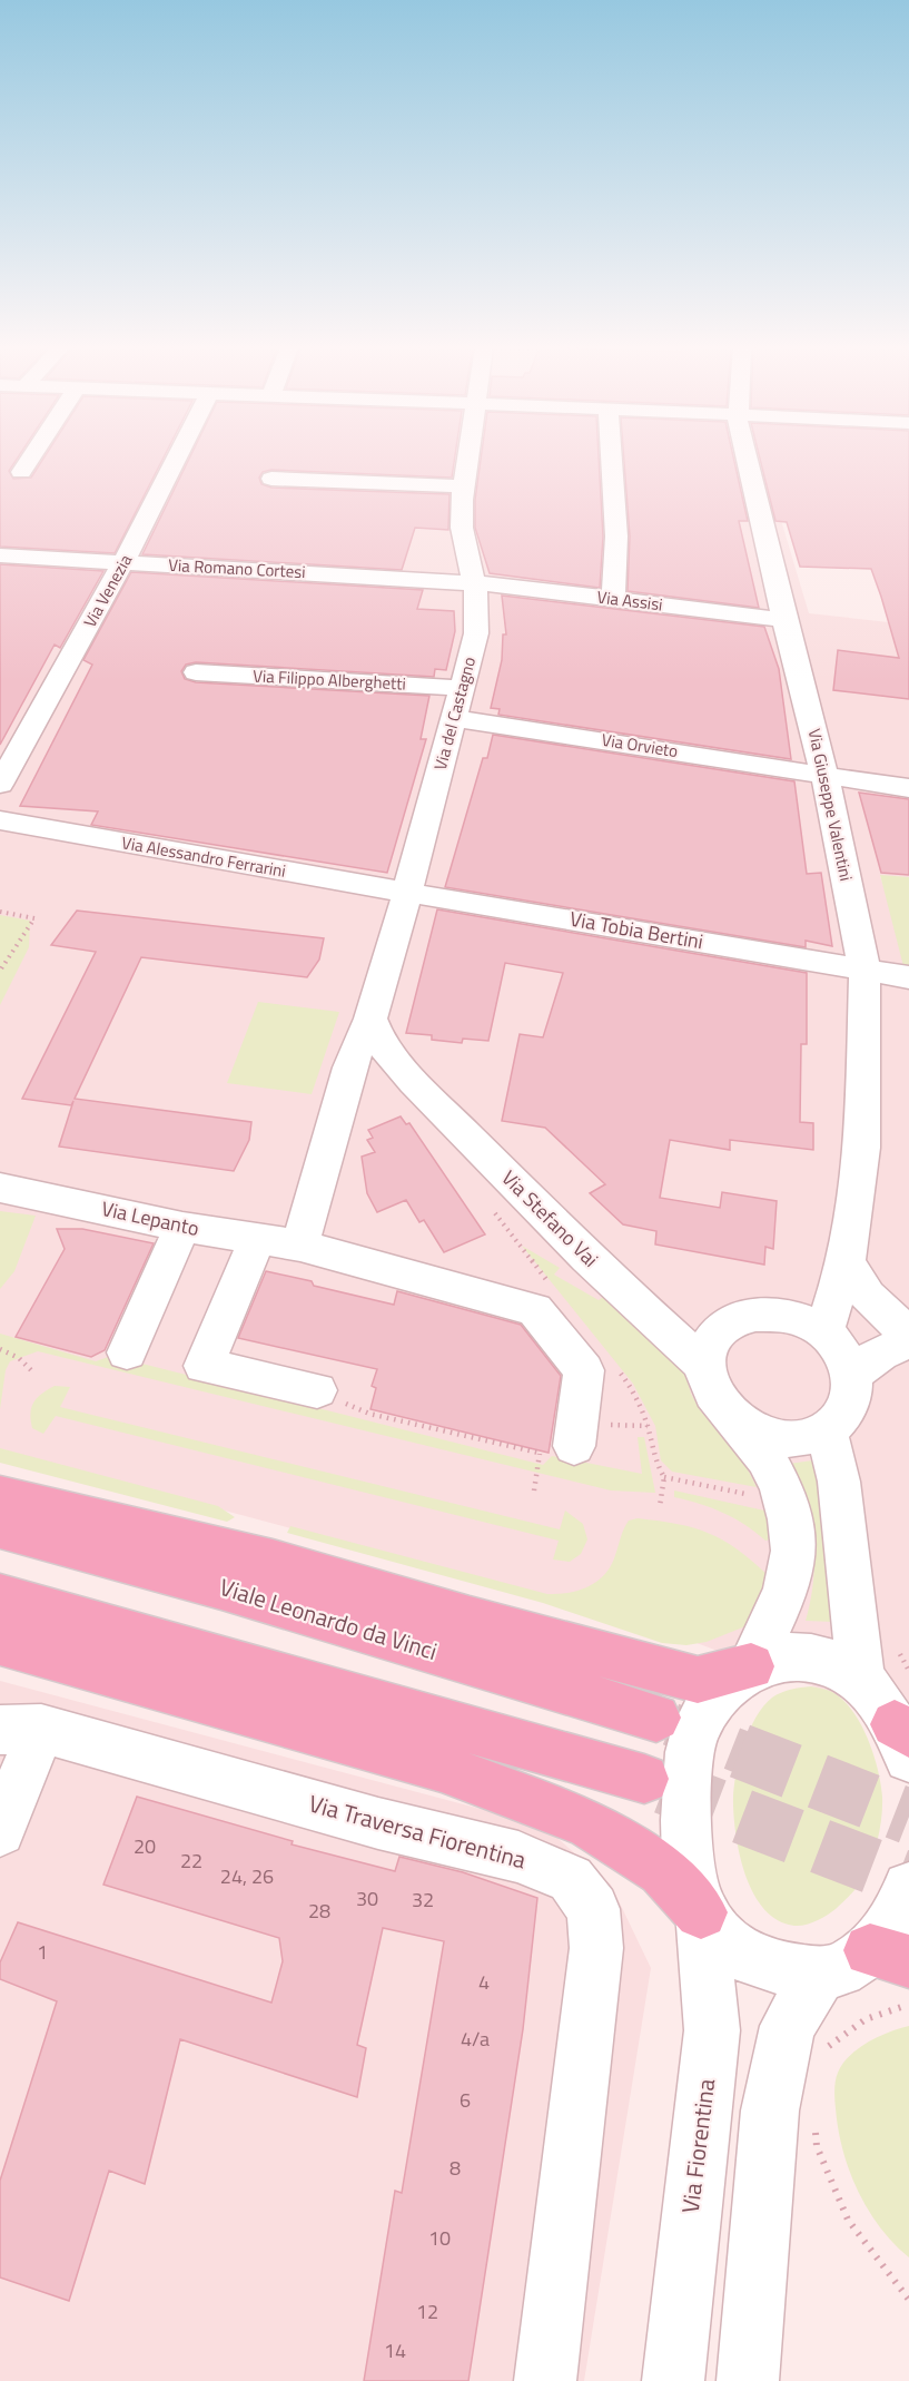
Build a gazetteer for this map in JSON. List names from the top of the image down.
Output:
{
  "streets": {
    "highway": ["Viale Leonardo da Vinci"],
    "street": [
      "Via Romano Cortesi",
      "Via Venezia",
      "Via Assisi",
      "Via Filippo Alberghetti",
      "Via del Castagno",
      "Via Orvieto",
      "Via Giuseppe Valentini",
      "Via Alessandro Ferrarini",
      "Via Tobia Bertini",
      "Via Lepanto",
      "Via Stefano Vai",
      "Via Traversa Fiorentina",
      "Via Fiorentina"
    ]
  },
  "crossings": [
    ["Via Romano Cortesi", "Via Venezia"],
    ["Via Romano Cortesi", "Via Assisi"],
    ["Via Romano Cortesi", "Via del Castagno"],
    ["Via Assisi", "Via del Castagno"],
    ["Via Assisi", "Via Giuseppe Valentini"],
    ["Via Filippo Alberghetti", "Via del Castagno"],
    ["Via del Castagno", "Via Orvieto"],
    ["Via del Castagno", "Via Alessandro Ferrarini"],
    ["Via del Castagno", "Via Tobia Bertini"],
    ["Via del Castagno", "Via Lepanto"],
    ["Via Orvieto", "Via Giuseppe Valentini"],
    ["Via Giuseppe Valentini", "Via Tobia Bertini"],
    ["Via Giuseppe Valentini", "Via Stefano Vai"],
    ["Via Alessandro Ferrarini", "Via Tobia Bertini"]
  ],
  "house_numbers": [
    "20",
    "22",
    "24, 26",
    "30",
    "32",
    "28",
    "1",
    "4",
    "4/a",
    "6",
    "8",
    "10",
    "12",
    "14"
  ]
}
